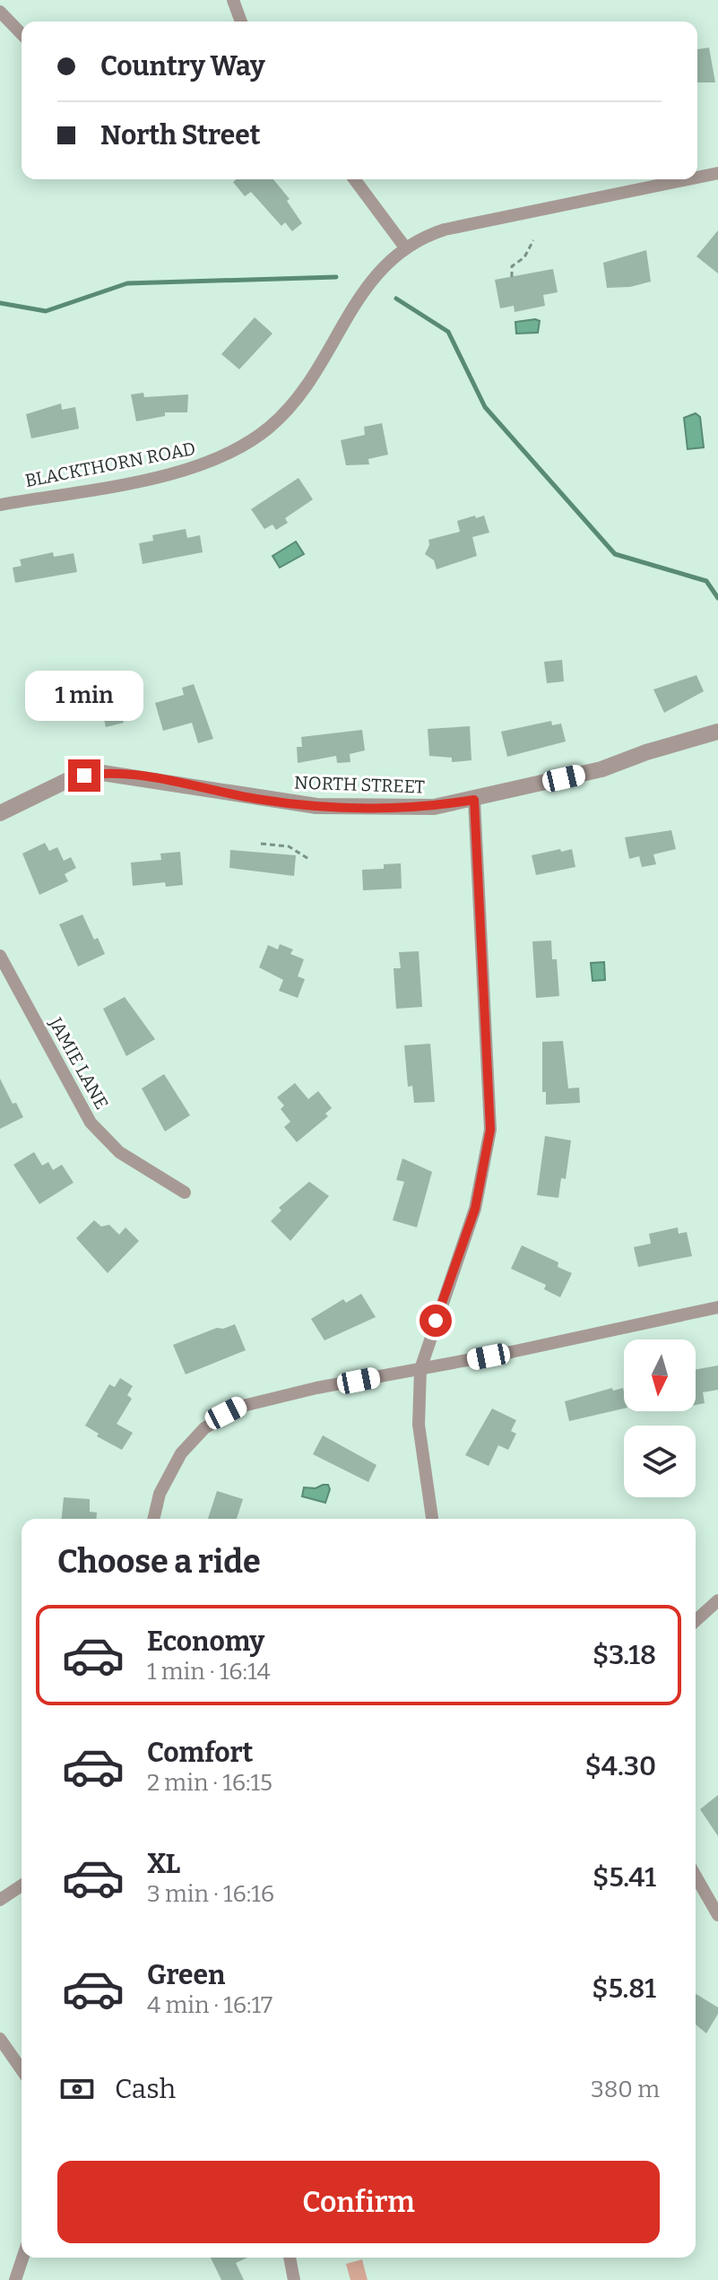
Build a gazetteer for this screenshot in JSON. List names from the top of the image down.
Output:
{
  "streets": {
    "street": ["BLACKTHORN ROAD", "NORTH STREET", "JAMIE LANE"]
  },
  "north": "bottom",
  "page": {
    "banner": ["Country Way", "North Street"],
    "bubble": "1 min",
    "heading": "Choose a ride",
    "list": [
      {
        "name": "Economy",
        "note": "1 min · 16:14",
        "value": "$3.18"
      },
      {
        "name": "Comfort",
        "note": "2 min · 16:15",
        "value": "$4.30"
      },
      {
        "name": "XL",
        "note": "3 min · 16:16",
        "value": "$5.41"
      },
      {
        "name": "Green",
        "note": "4 min · 16:17",
        "value": "$5.81"
      }
    ],
    "pay": ["Cash", "380 m"],
    "buttons": "Confirm"
  }
}
